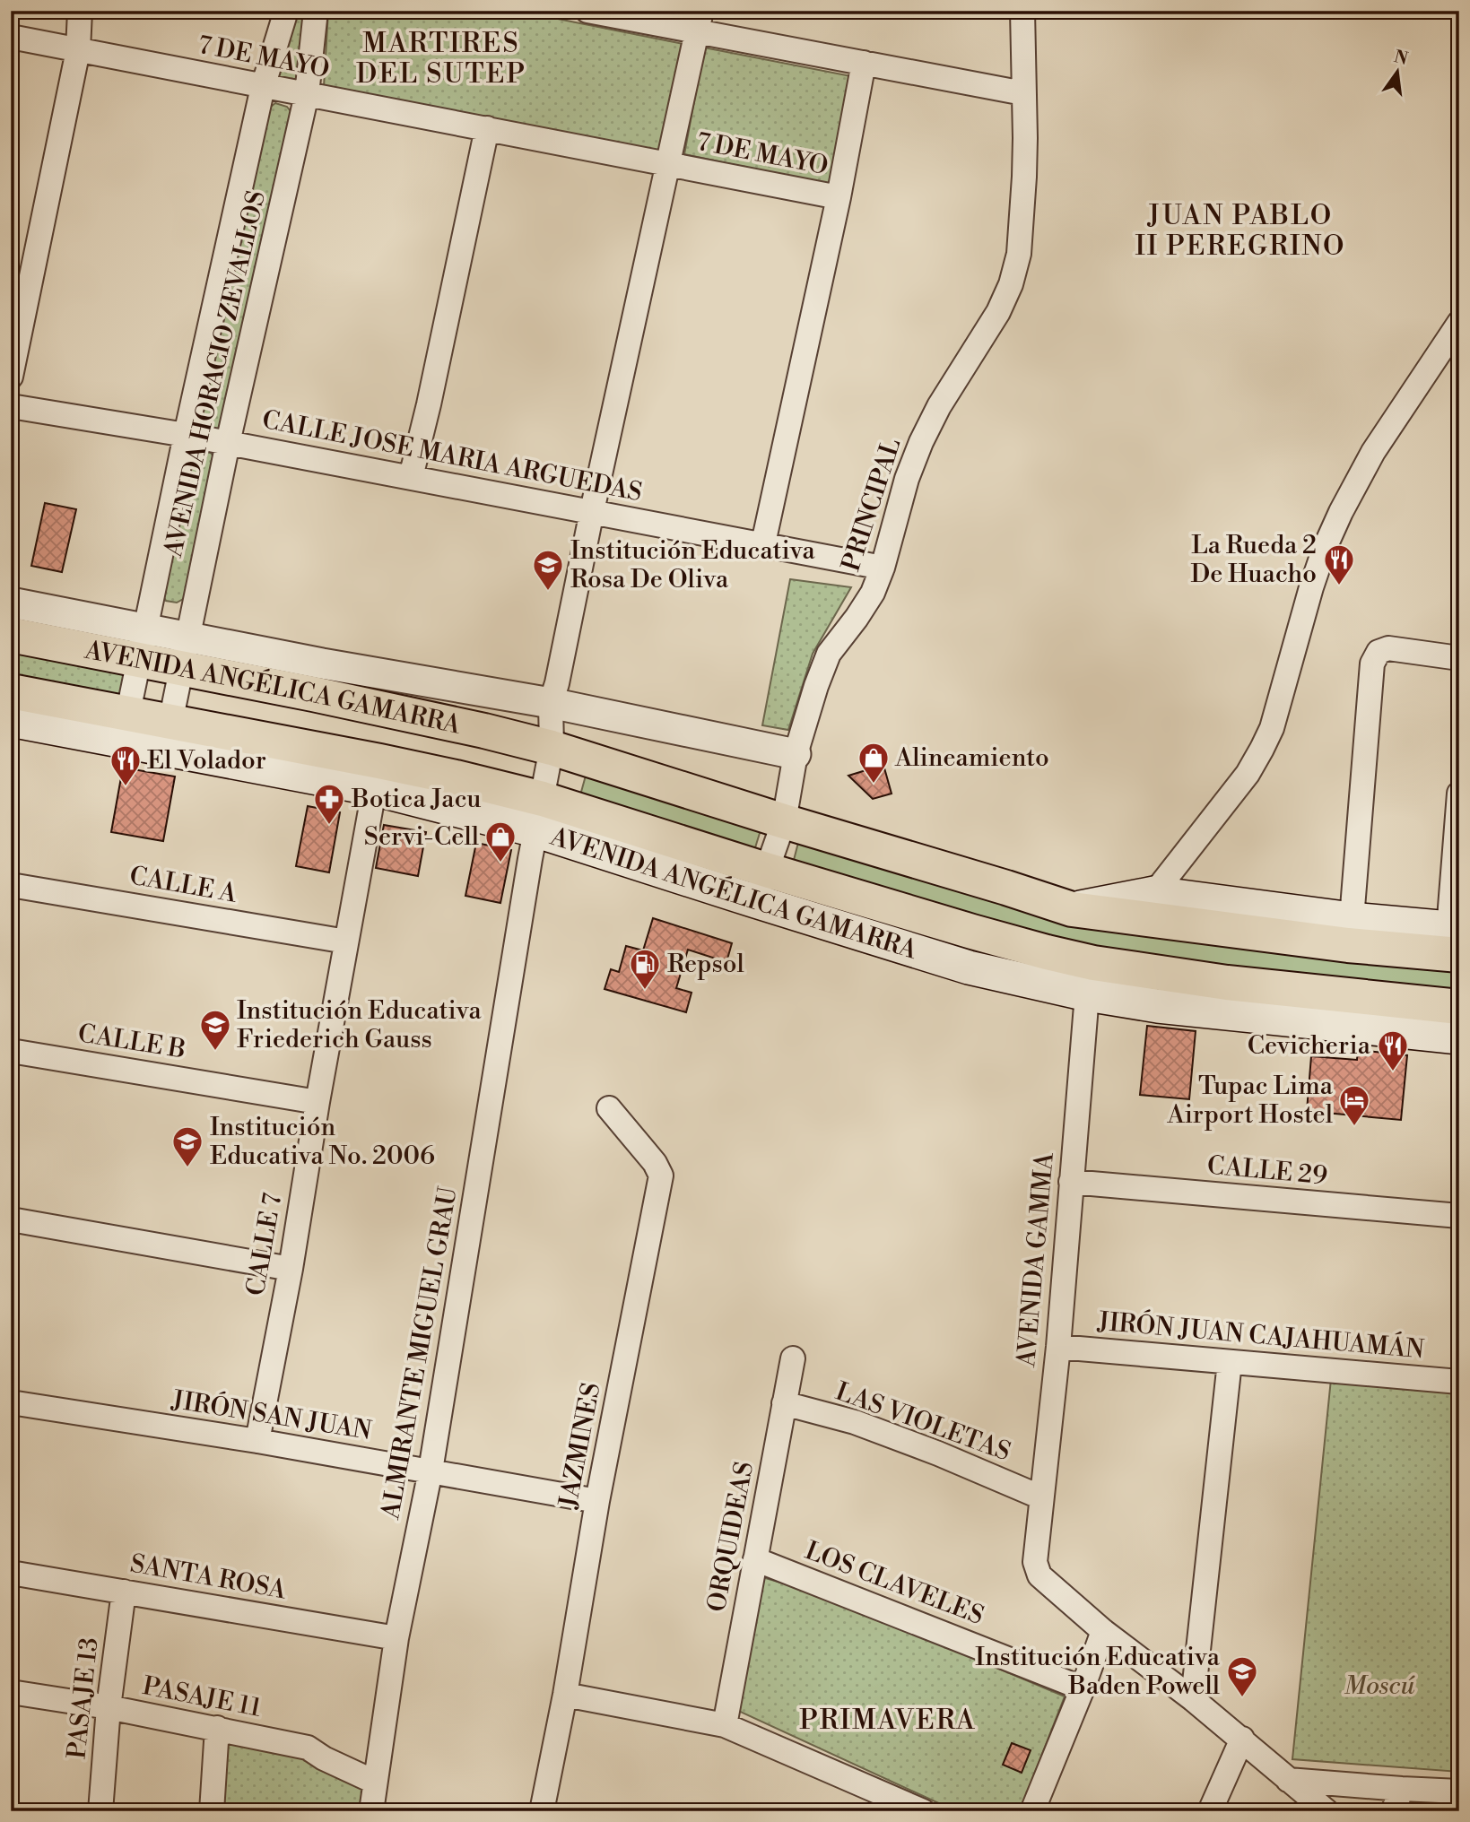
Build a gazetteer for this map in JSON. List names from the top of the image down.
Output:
{
  "streets": {
    "main road": ["AVENIDA ANGÉLICA GAMARRA"],
    "street": [
      "7 DE MAYO",
      "AVENIDA HORACIO ZEVALLOS",
      "CALLE JOSE MARIA ARGUEDAS",
      "PRINCIPAL",
      "CALLE A",
      "CALLE B",
      "CALLE 29",
      "CALLE 7",
      "AVENIDA GAMMA",
      "JIRÓN JUAN CAJAHUAMÁN",
      "ALMIRANTE MIGUEL GRAU",
      "JIRÓN SAN JUAN",
      "LAS VIOLETAS",
      "JAZMINES",
      "ORQUIDEAS",
      "SANTA ROSA",
      "LOS CLAVELES",
      "PASAJE 11",
      "PASAJE 13"
    ]
  },
  "crossings": [
    ["7 DE MAYO", "AVENIDA HORACIO ZEVALLOS"],
    ["7 DE MAYO", "ALMIRANTE MIGUEL GRAU"],
    ["AVENIDA HORACIO ZEVALLOS", "CALLE JOSE MARIA ARGUEDAS"],
    ["AVENIDA HORACIO ZEVALLOS", "AVENIDA ANGÉLICA GAMARRA"],
    ["CALLE JOSE MARIA ARGUEDAS", "PRINCIPAL"],
    ["CALLE JOSE MARIA ARGUEDAS", "ALMIRANTE MIGUEL GRAU"],
    ["PRINCIPAL", "AVENIDA ANGÉLICA GAMARRA"],
    ["AVENIDA ANGÉLICA GAMARRA", "CALLE 7"],
    ["AVENIDA ANGÉLICA GAMARRA", "AVENIDA GAMMA"],
    ["AVENIDA ANGÉLICA GAMARRA", "ALMIRANTE MIGUEL GRAU"],
    ["CALLE A", "CALLE 7"],
    ["CALLE B", "CALLE 7"],
    ["CALLE 29", "AVENIDA GAMMA"],
    ["CALLE 7", "JIRÓN SAN JUAN"],
    ["AVENIDA GAMMA", "JIRÓN JUAN CAJAHUAMÁN"],
    ["AVENIDA GAMMA", "LAS VIOLETAS"],
    ["ALMIRANTE MIGUEL GRAU", "JIRÓN SAN JUAN"],
    ["ALMIRANTE MIGUEL GRAU", "SANTA ROSA"],
    ["ALMIRANTE MIGUEL GRAU", "PASAJE 11"],
    ["JIRÓN SAN JUAN", "JAZMINES"],
    ["LAS VIOLETAS", "ORQUIDEAS"],
    ["ORQUIDEAS", "LOS CLAVELES"],
    ["SANTA ROSA", "PASAJE 13"],
    ["PASAJE 11", "PASAJE 13"]
  ],
  "districts": ["MARTIRES DEL SUTEP", "JUAN PABLO II PEREGRINO", "PRIMAVERA"],
  "parks": ["Moscú"],
  "places": {
    "restaurant": ["La Rueda 2 De Huacho", "El Volador", "Cevicheria"],
    "school or university": [
      "Institución Educativa Rosa De Oliva",
      "Institución Educativa Friederich Gauss",
      "Institución Educativa No. 2006",
      "Institución Educativa Baden Powell"
    ],
    "shop": ["Alineamiento", "Servi-Cell"],
    "pharmacy": ["Botica Jacu"],
    "fuel station": ["Repsol"],
    "hotel": ["Tupac Lima Airport Hostel"]
  },
  "north": "top"
}
